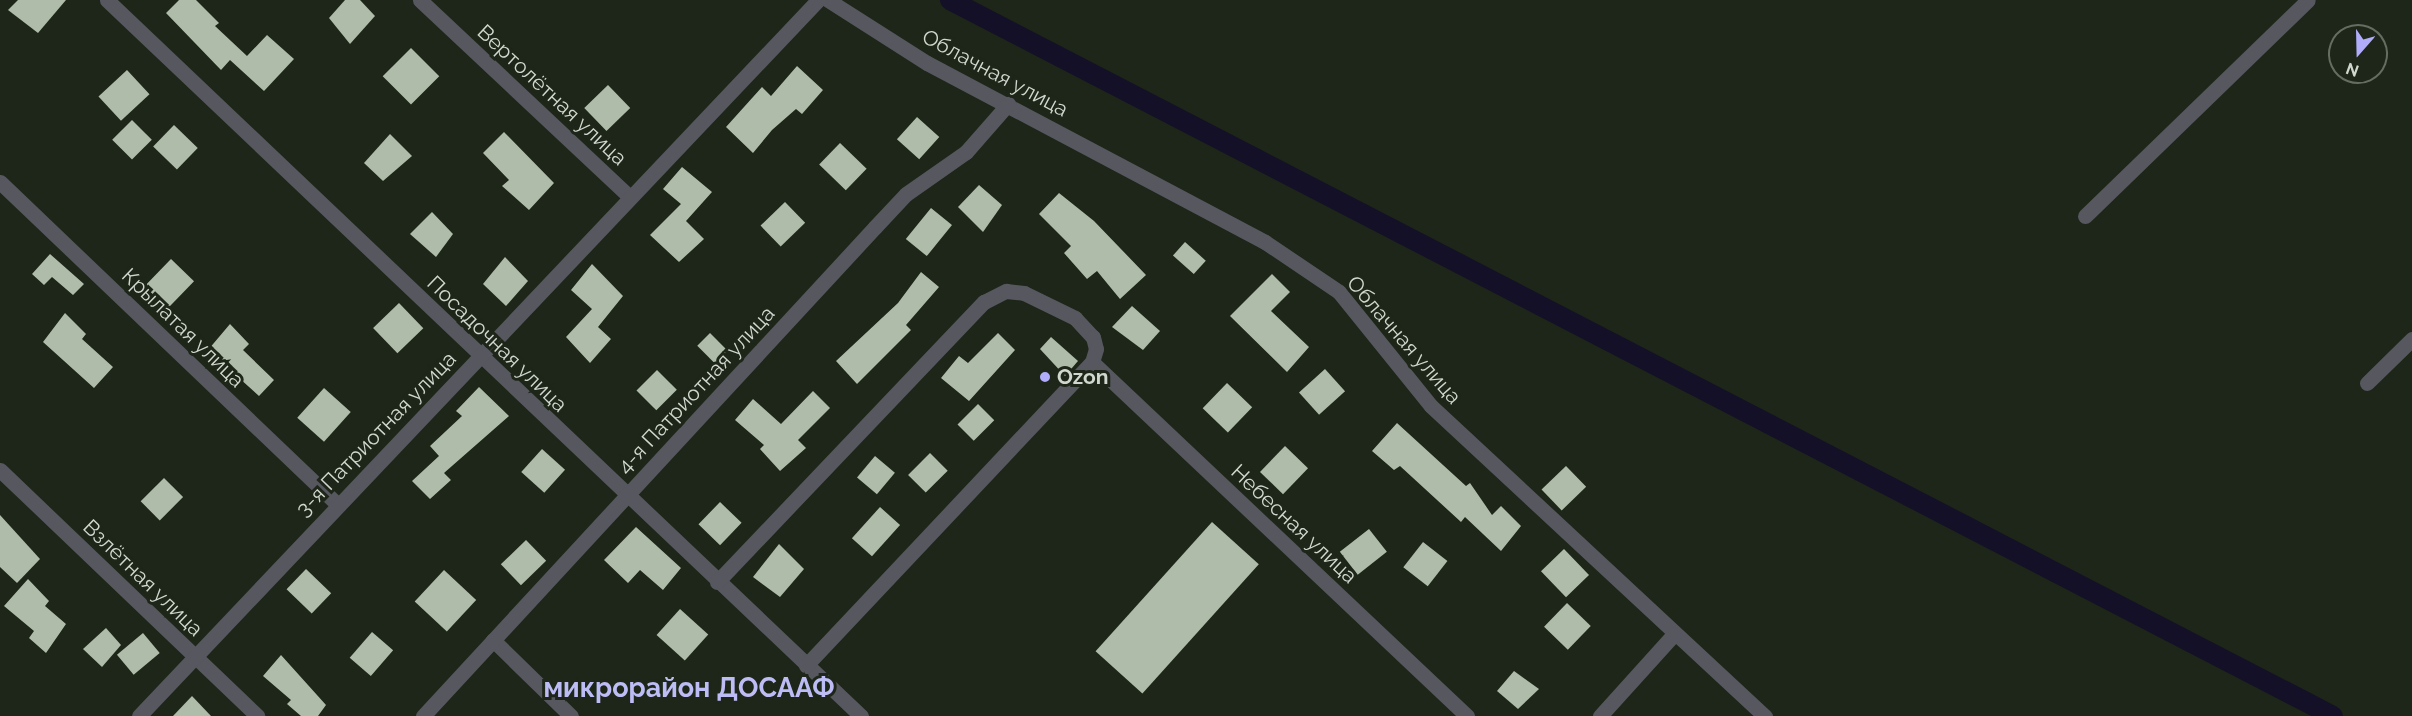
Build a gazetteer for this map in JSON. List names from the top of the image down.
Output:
{
  "streets": {
    "street": [
      "Облачная улица",
      "Вертолётная улица",
      "Крылатая улица",
      "Посадочная улица",
      "4-я Патриотная улица",
      "3-я Патриотная улица",
      "Небесная улица",
      "Взлётная улица"
    ]
  },
  "crossings": [
    ["Облачная улица", "4-я Патриотная улица"],
    ["Вертолётная улица", "3-я Патриотная улица"],
    ["Крылатая улица", "3-я Патриотная улица"],
    ["Посадочная улица", "4-я Патриотная улица"],
    ["Посадочная улица", "3-я Патриотная улица"],
    ["3-я Патриотная улица", "Взлётная улица"]
  ],
  "districts": ["микрорайон ДОСААФ"],
  "places": ["Ozon"],
  "north": "bottom"
}
